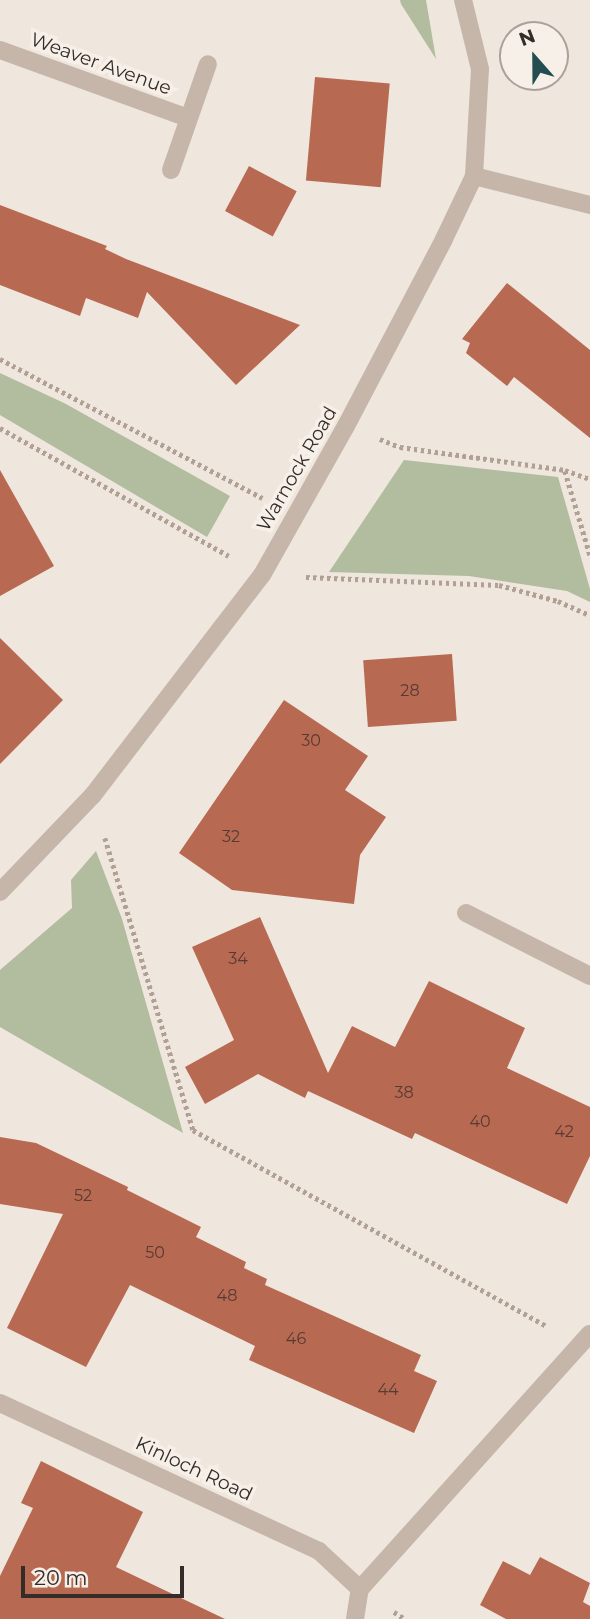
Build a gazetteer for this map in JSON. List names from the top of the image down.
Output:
{
  "streets": {
    "street": ["Weaver Avenue", "Warnock Road", "Kinloch Road"]
  },
  "house_numbers": [
    "28",
    "30",
    "32",
    "34",
    "38",
    "40",
    "42",
    "52",
    "50",
    "48",
    "46",
    "44"
  ],
  "scale_bar": "20 m",
  "north": "top"
}
